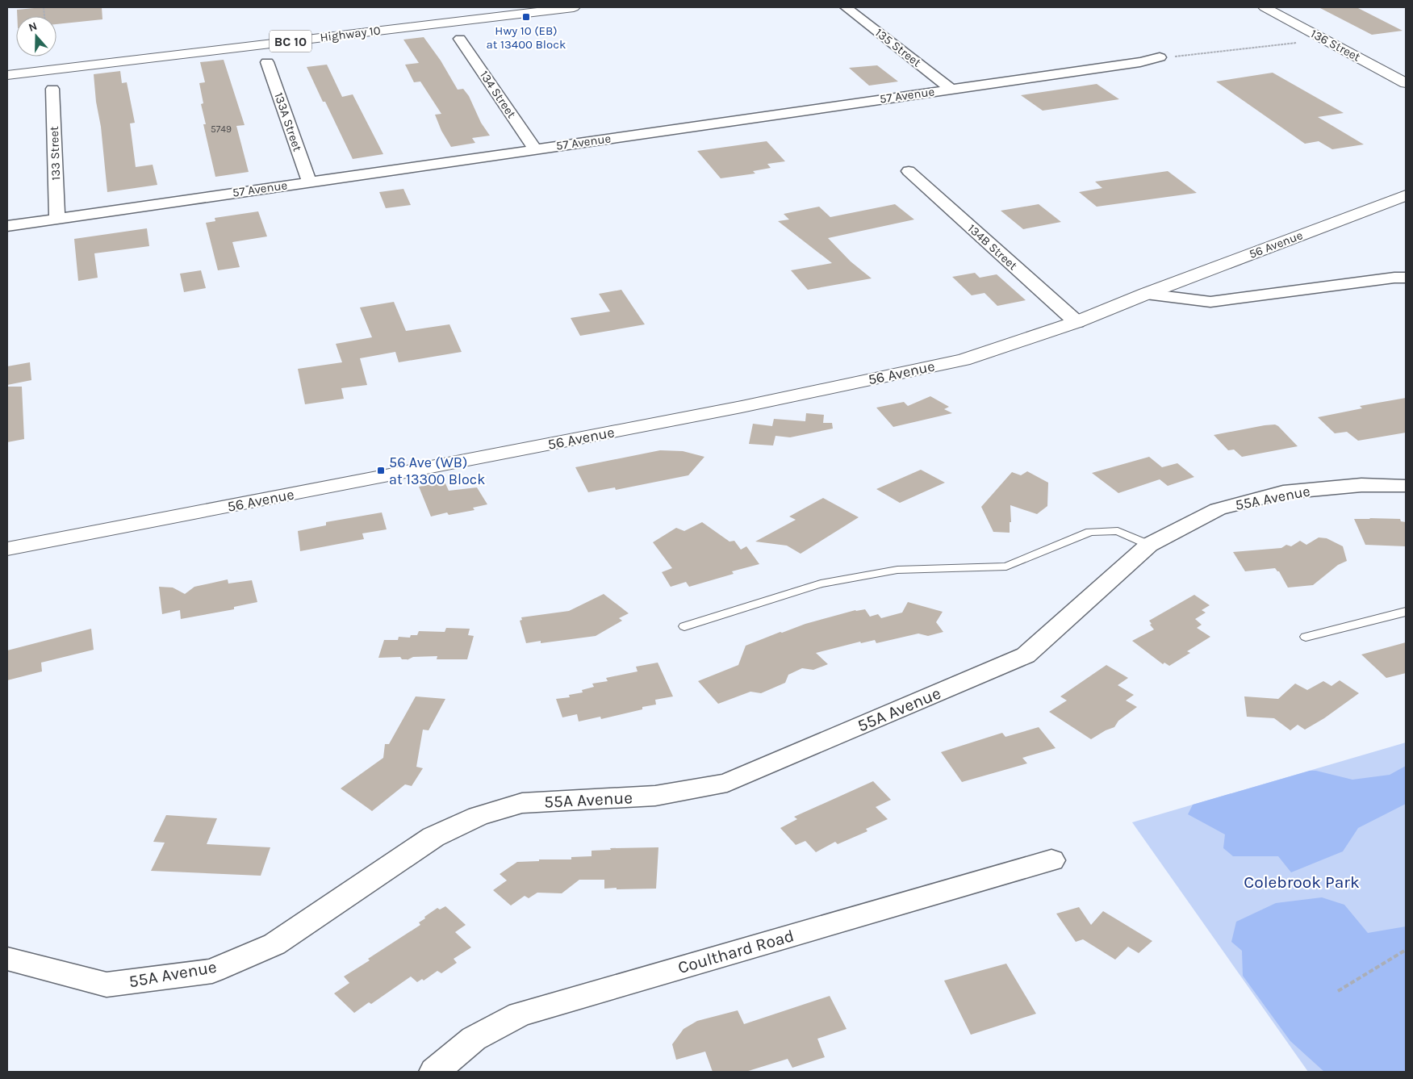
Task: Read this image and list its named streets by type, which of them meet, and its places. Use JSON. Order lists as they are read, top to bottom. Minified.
{"streets":{"main road":["Highway 10","BC 10","136 Street","56 Avenue"],"street":["135 Street","134 Street","57 Avenue","133A Street","133 Street","134B Street","55A Avenue","Coulthard Road"]},"crossings":[["135 Street","57 Avenue"],["134 Street","57 Avenue"],["57 Avenue","133A Street"],["57 Avenue","133 Street"],["56 Avenue","134B Street"]],"parks":["Colebrook Park"],"places":{"transit":["Hwy 10 (EB) at 13400 Block","56 Ave (WB) at 13300 Block"]},"house_numbers":["5749"],"north":"top"}
